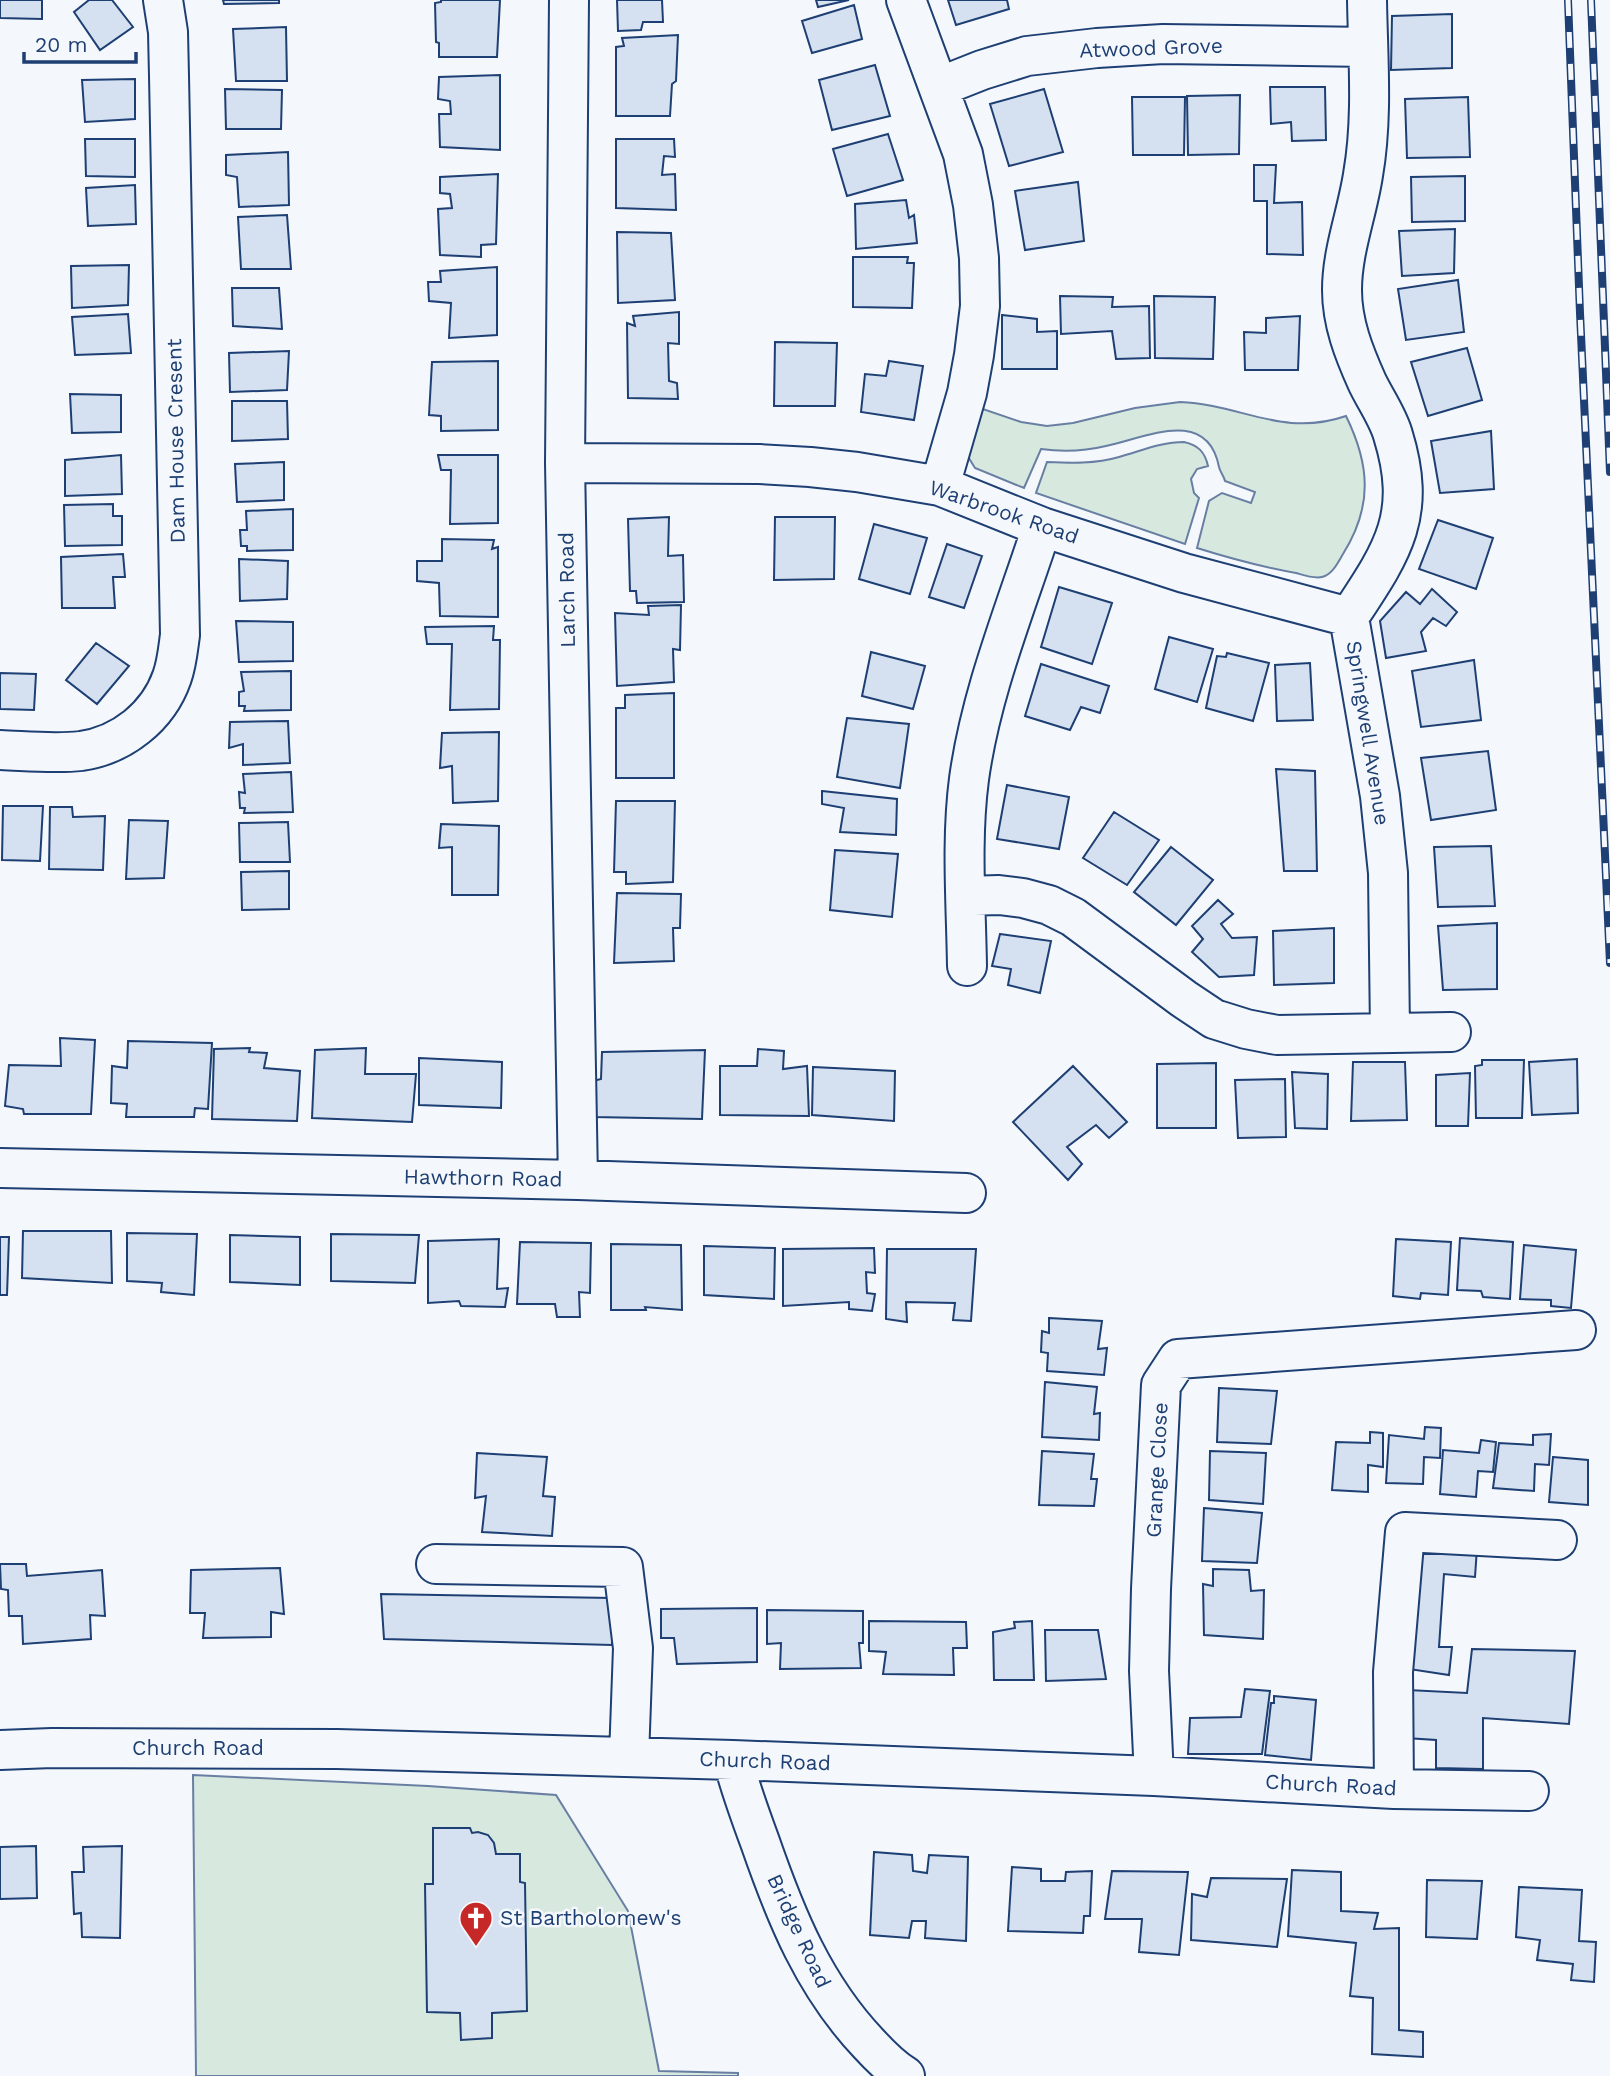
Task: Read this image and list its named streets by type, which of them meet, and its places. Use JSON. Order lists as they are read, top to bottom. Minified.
{"streets":{"street":["Atwood Grove","Dam House Cresent","Warbrook Road","Larch Road","Springwell Avenue","Hawthorn Road","Grange Close","Church Road","Bridge Road"]},"crossings":[["Atwood Grove","Springwell Avenue"],["Warbrook Road","Larch Road"],["Warbrook Road","Springwell Avenue"],["Larch Road","Hawthorn Road"],["Grange Close","Church Road"],["Church Road","Bridge Road"]],"places":{"church":["St Bartholomew's"]},"scale_bar":"20 m"}
